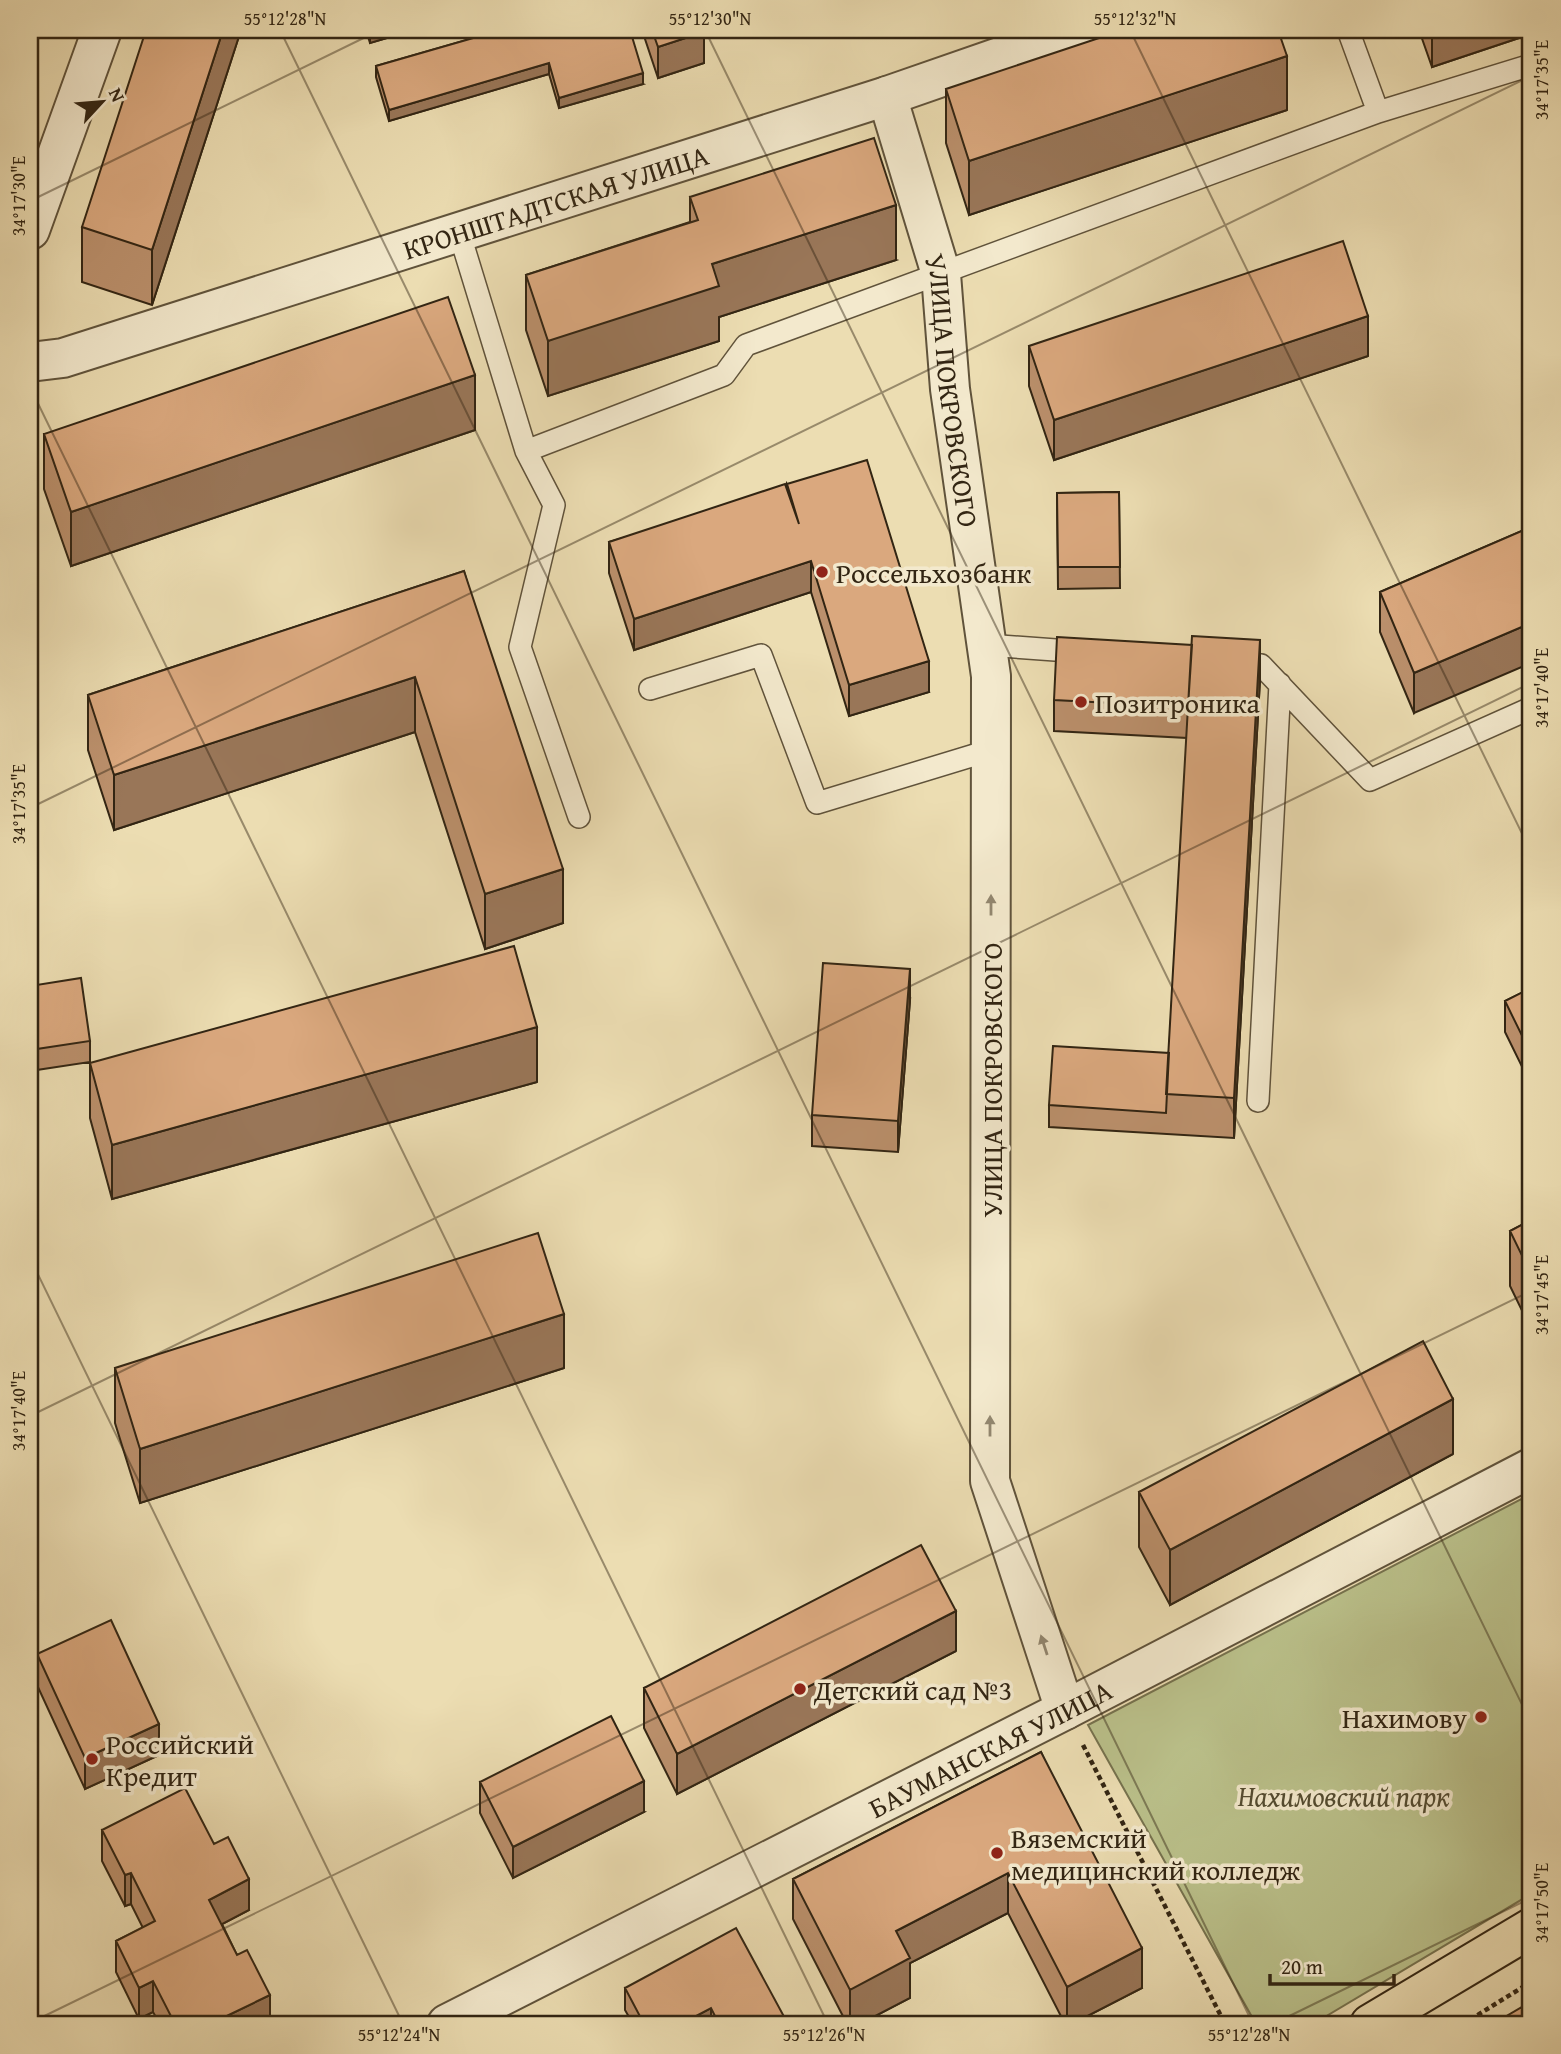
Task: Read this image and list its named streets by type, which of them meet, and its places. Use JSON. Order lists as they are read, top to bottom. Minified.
{"streets":{"street":["КРОНШТАДТСКАЯ УЛИЦА","УЛИЦА ПОКРОВСКОГО","БАУМАНСКАЯ УЛИЦА"]},"crossings":[["КРОНШТАДТСКАЯ УЛИЦА","УЛИЦА ПОКРОВСКОГО"],["УЛИЦА ПОКРОВСКОГО","БАУМАНСКАЯ УЛИЦА"]],"one_way":["УЛИЦА ПОКРОВСКОГО"],"parks":["Нахимовский парк"],"places":["Россельхозбанк","Позитроника","Детский сад №3","Нахимову","Российский Кредит","Вяземский медицинский колледж"],"scale_bar":"20 m","north":"top right","coordinates":["55°12'28\"N","55°12'30\"N","55°12'32\"N","34°17'35\"E","34°17'30\"E","34°17'40\"E","34°17'45\"E","34°17'50\"E","55°12'24\"N","55°12'26\"N"]}
